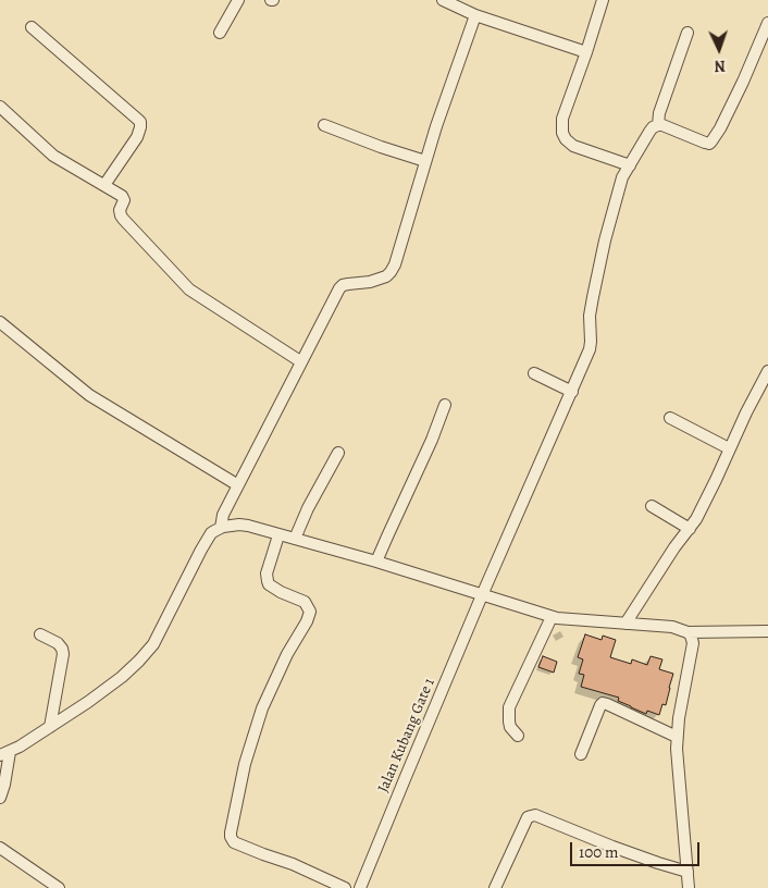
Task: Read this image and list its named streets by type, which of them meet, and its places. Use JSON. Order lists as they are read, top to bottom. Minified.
{"streets":{"street":["Jalan Kubang Gate 1"]},"scale_bar":"100 m","north":"bottom"}
